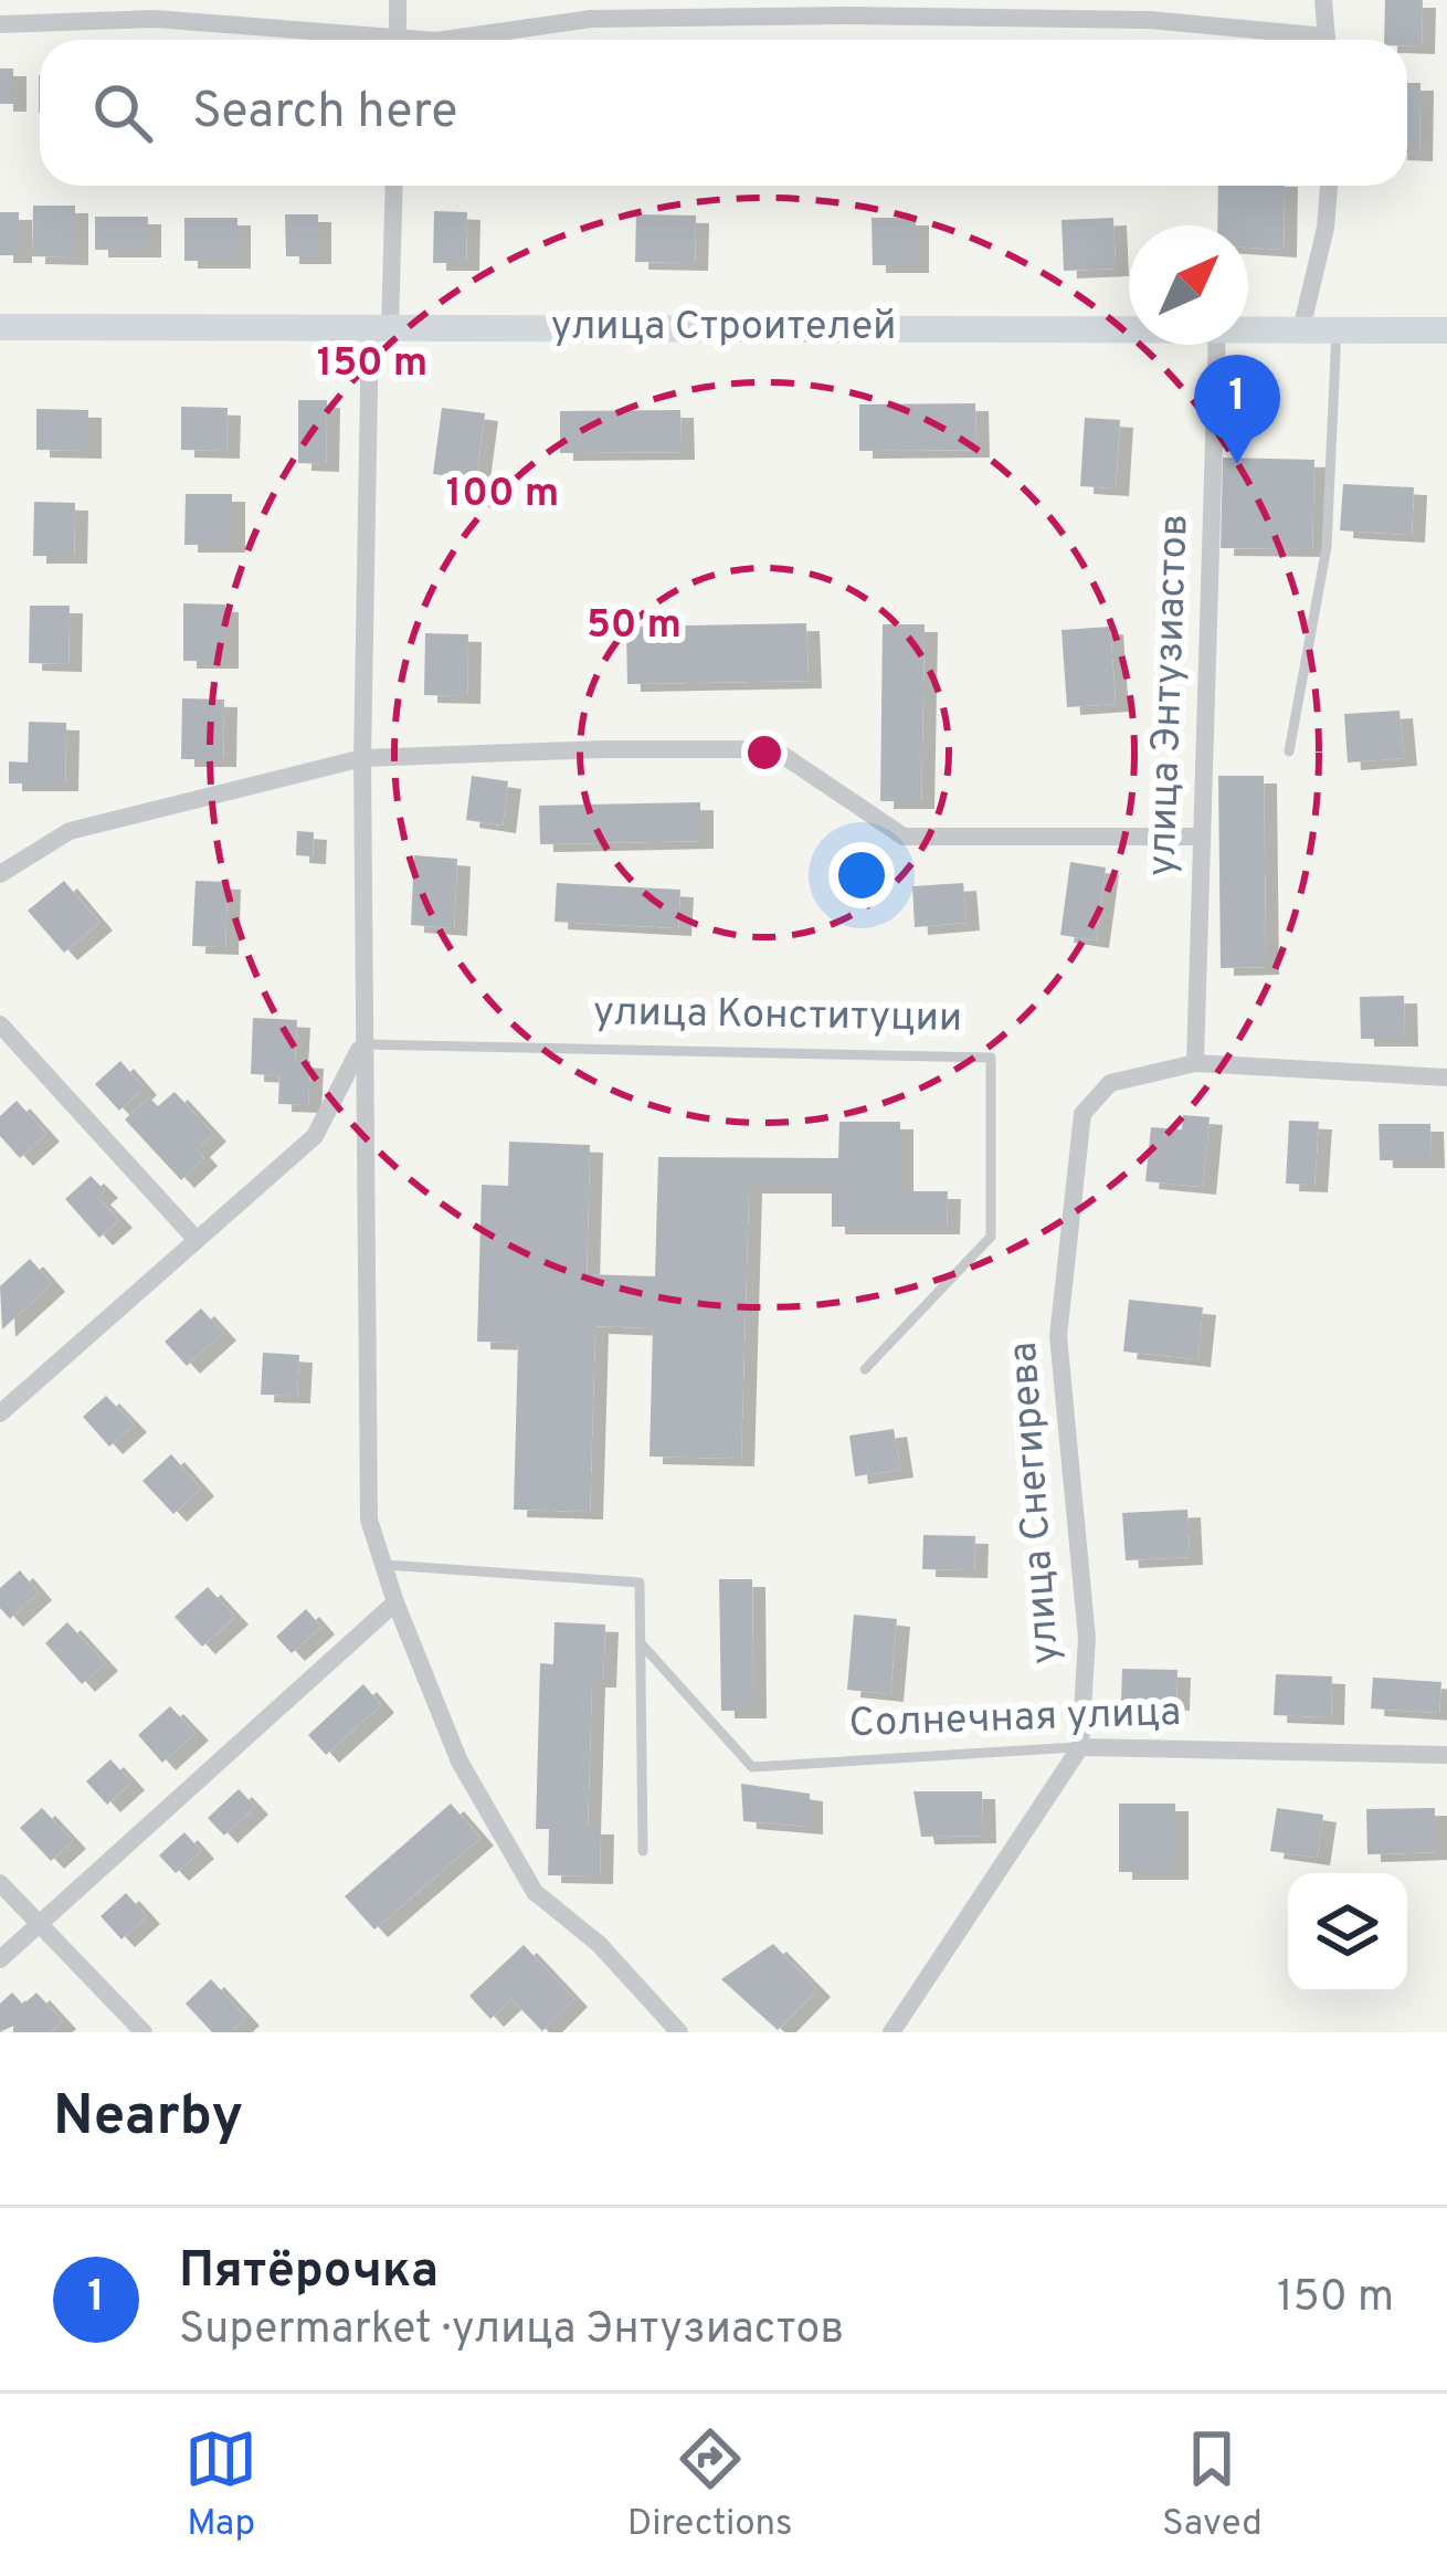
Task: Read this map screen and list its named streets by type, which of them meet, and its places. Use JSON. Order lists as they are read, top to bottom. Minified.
{"streets":{"main road":["улица Строителей"],"street":["улица Энтузиастов","улица Снегирева","Солнечная улица"],"lane":["улица Конституции"]},"crossings":[["улица Энтузиастов","улица Снегирева"],["улица Снегирева","Солнечная улица"]],"north":"top right","page":{"search":"Search here","pins":"1","heading":"Nearby","list":[{"mark":"1","name":"Пятёрочка","note":"Supermarket · улица Энтузиастов","value":"150 m"}],"nav":["Map","Directions","Saved"]},"rings":["150 m","100 m","50 m"]}
